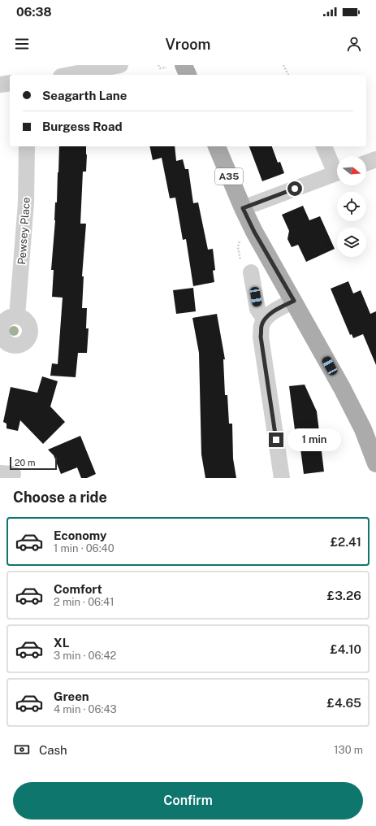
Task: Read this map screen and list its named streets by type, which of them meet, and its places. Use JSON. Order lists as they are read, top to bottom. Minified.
{"streets":{"main road":["A35"],"street":["Pewsey Place"]},"scale_bar":"20 m","north":"right","page":{"status":"06:38","header":"Vroom","banner":["Seagarth Lane","Burgess Road"],"bubble":"1 min","scale":"20 m","heading":"Choose a ride","list":[{"name":"Economy","note":"1 min · 06:40","value":"£2.41"},{"name":"Comfort","note":"2 min · 06:41","value":"£3.26"},{"name":"XL","note":"3 min · 06:42","value":"£4.10"},{"name":"Green","note":"4 min · 06:43","value":"£4.65"}],"pay":["Cash","130 m"],"buttons":"Confirm"}}
